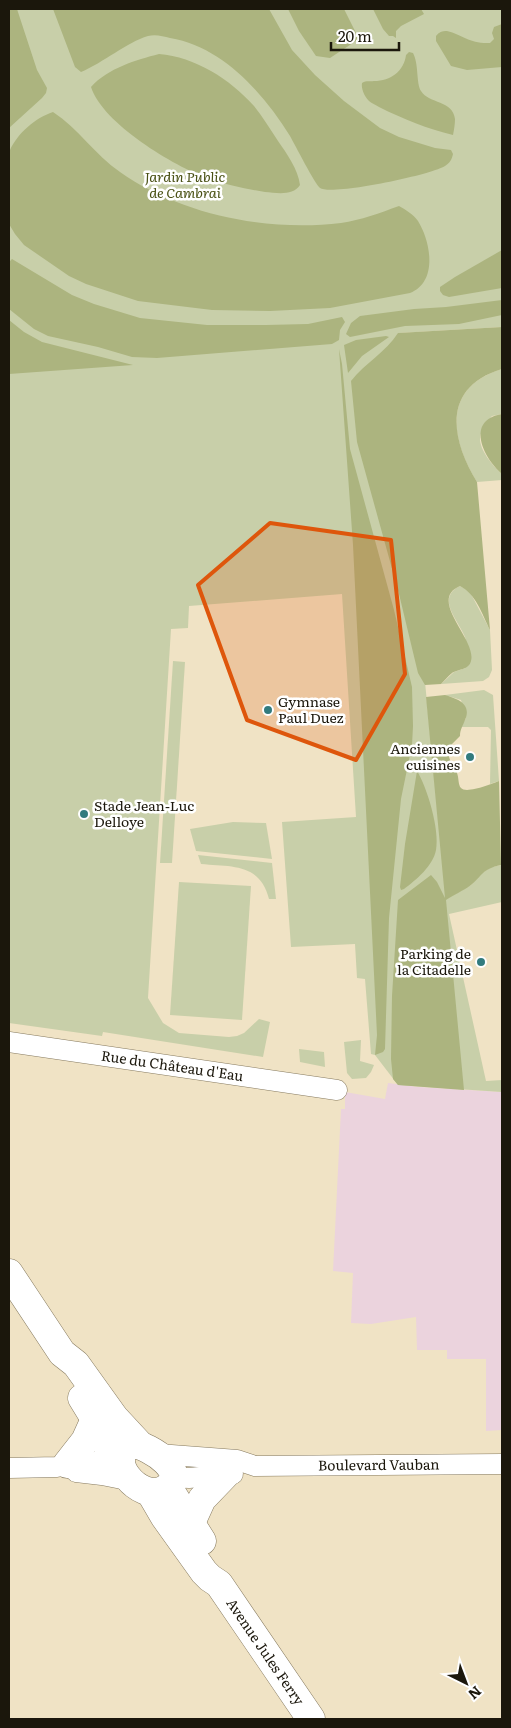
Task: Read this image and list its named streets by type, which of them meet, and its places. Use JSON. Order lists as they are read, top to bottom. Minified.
{"streets":{"main road":["Avenue Jules Ferry"],"street":["Rue du Château d'Eau","Boulevard Vauban"]},"crossings":[["Boulevard Vauban","Avenue Jules Ferry"]],"parks":["Jardin Public de Cambrai"],"places":["Gymnase Paul Duez","Anciennes cuisines","Stade Jean-Luc Delloye","Parking de la Citadelle"],"scale_bar":"20 m","north":"bottom right"}
